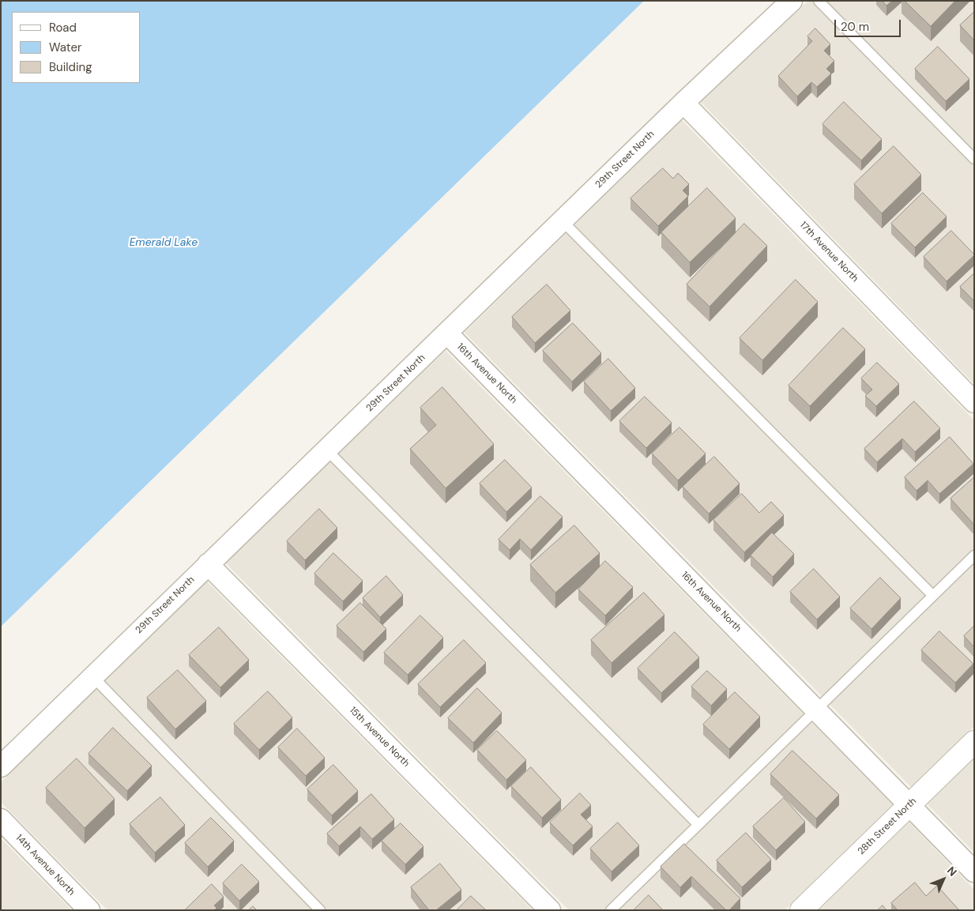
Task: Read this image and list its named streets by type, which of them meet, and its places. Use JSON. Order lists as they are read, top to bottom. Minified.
{"streets":{"street":["29th Street North","17th Avenue North","16th Avenue North","15th Avenue North","28th Street North","14th Avenue North"]},"crossings":[["29th Street North","17th Avenue North"],["29th Street North","16th Avenue North"],["29th Street North","15th Avenue North"],["16th Avenue North","28th Street North"]],"water":["Emerald Lake"],"legend":["Road","Water","Building"],"scale_bar":"20 m","north":"top right"}
